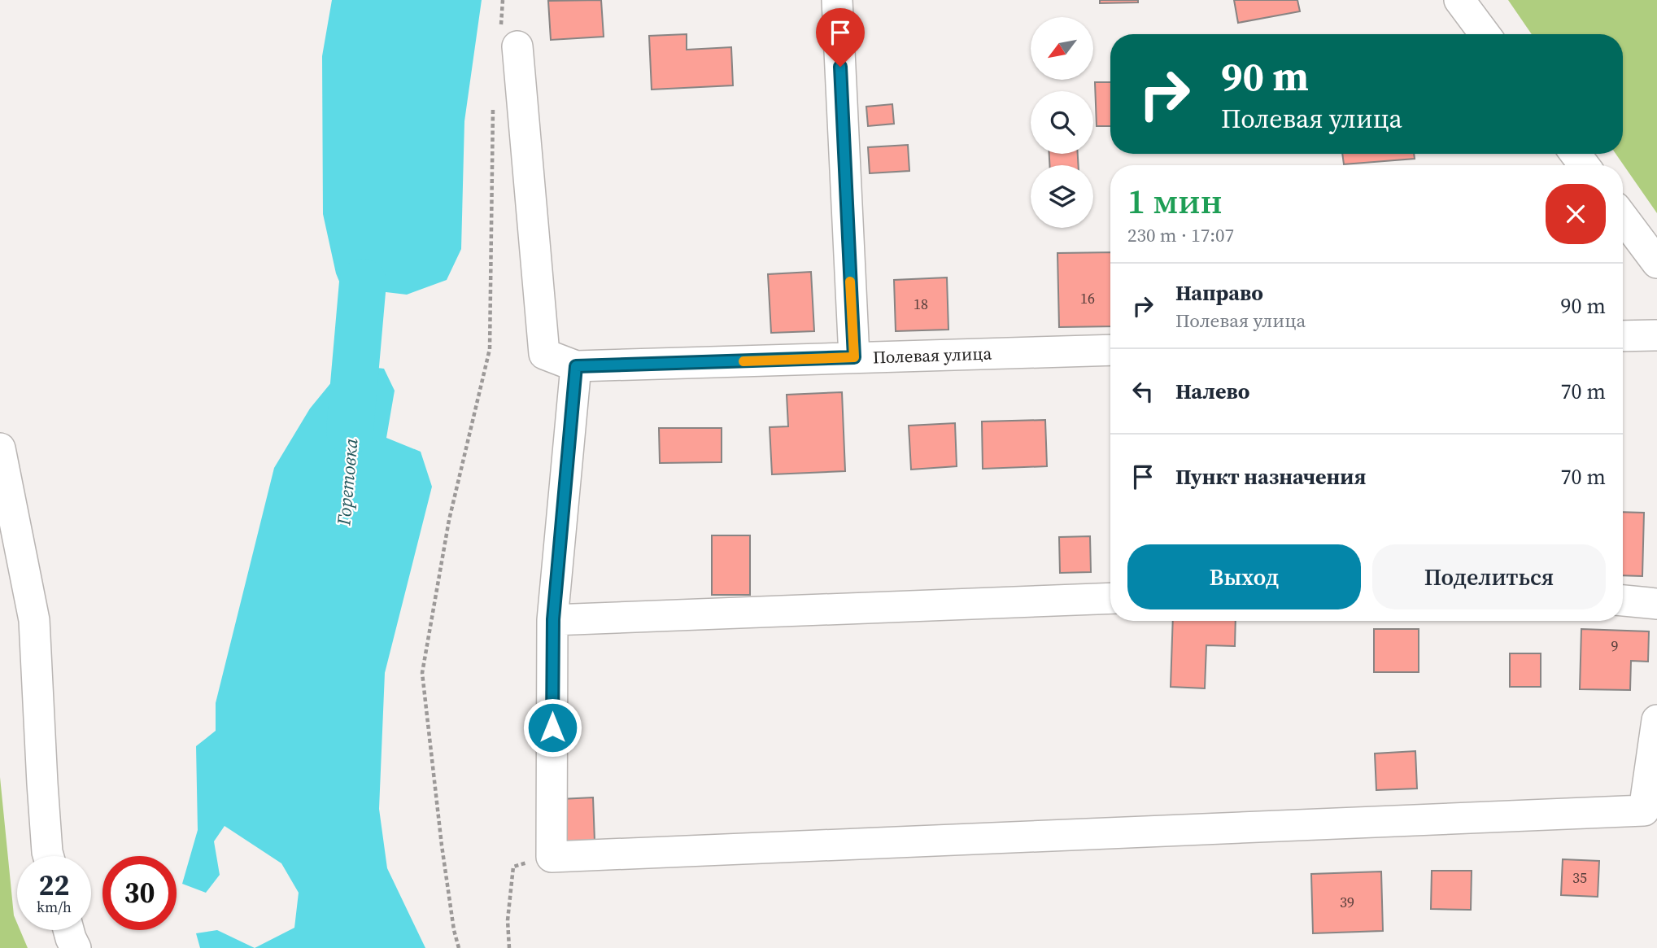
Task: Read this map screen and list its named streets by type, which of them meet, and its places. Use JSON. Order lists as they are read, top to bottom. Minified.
{"streets":{"street":["Полевая улица"]},"water":["Горетовка"],"house_numbers":["16","18","9","35","39"],"north":"bottom left","page":{"turn":["90 m","Полевая улица"],"heading":["1 мин","230 m · 17:07"],"list":[{"name":"Направо","note":"Полевая улица","value":"90 m"},{"name":"Налево","value":"70 m"},{"name":"Пункт назначения","value":"70 m"}],"buttons":["Выход","Поделиться"],"speed":"22 km/h","limit":"30"}}
